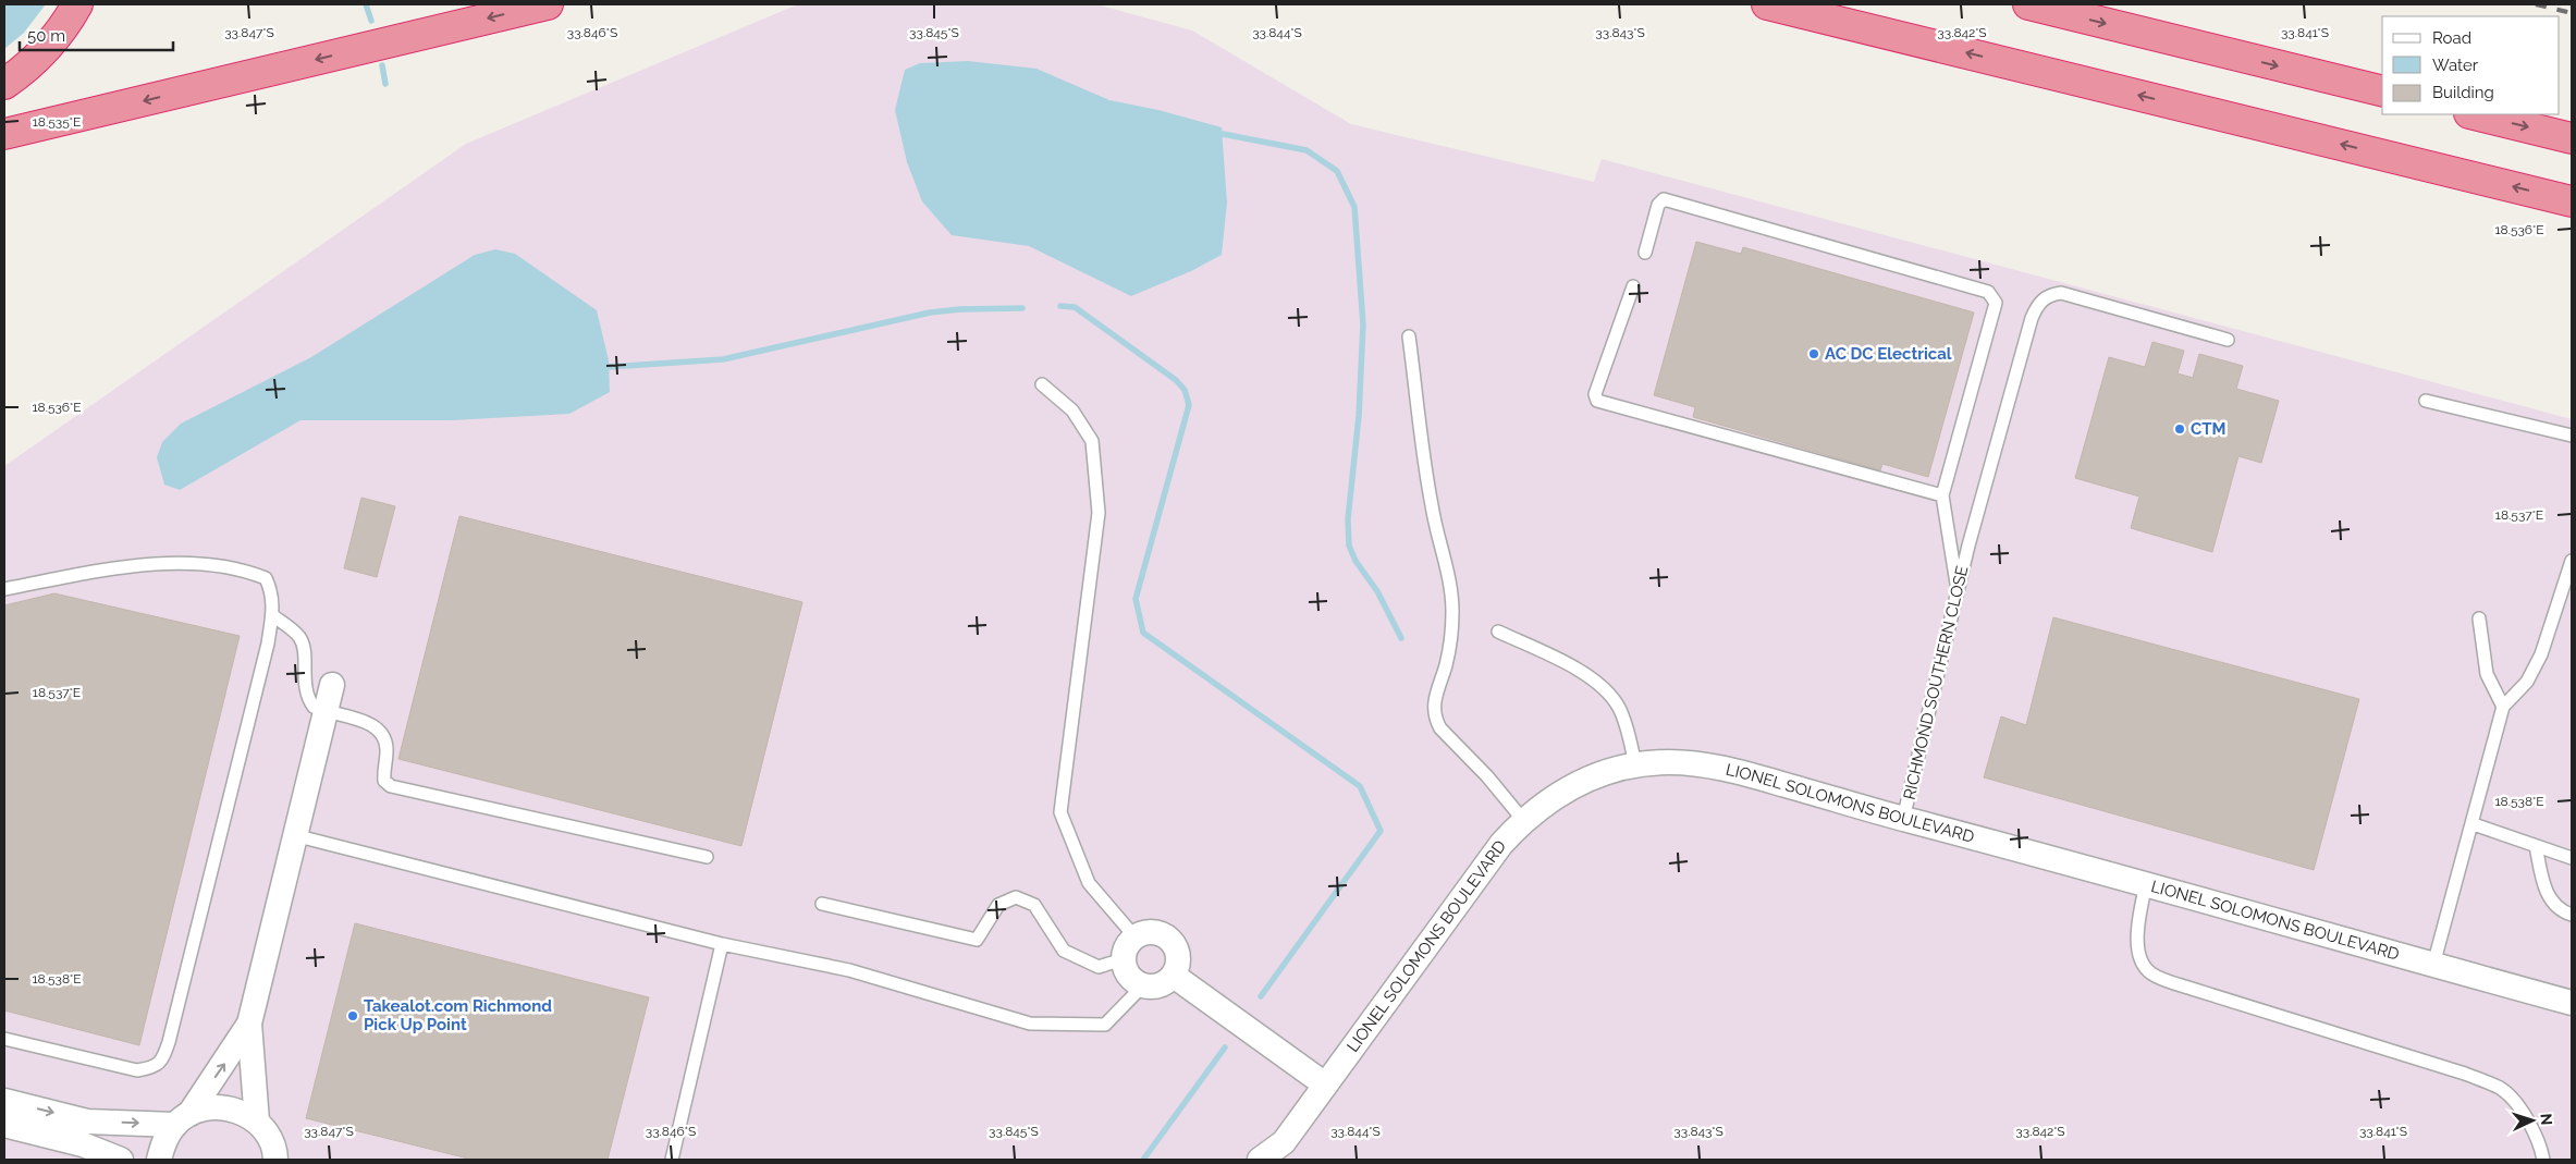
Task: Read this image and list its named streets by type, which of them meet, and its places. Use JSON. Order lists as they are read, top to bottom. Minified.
{"streets":{"street":["LIONEL SOLOMONS BOULEVARD"],"lane":["RICHMOND SOUTHERN CLOSE"]},"crossings":[["RICHMOND SOUTHERN CLOSE","LIONEL SOLOMONS BOULEVARD"]],"places":["AC DC Electrical","CTM","Takealot.com Richmond Pick Up Point"],"legend":["Road","Water","Building"],"scale_bar":"50 m","north":"right","coordinates":["33.847°S","33.846°S","33.845°S","33.844°S","33.843°S","33.842°S","33.841°S","18.535°E","18.536°E","18.537°E","18.538°E"]}
